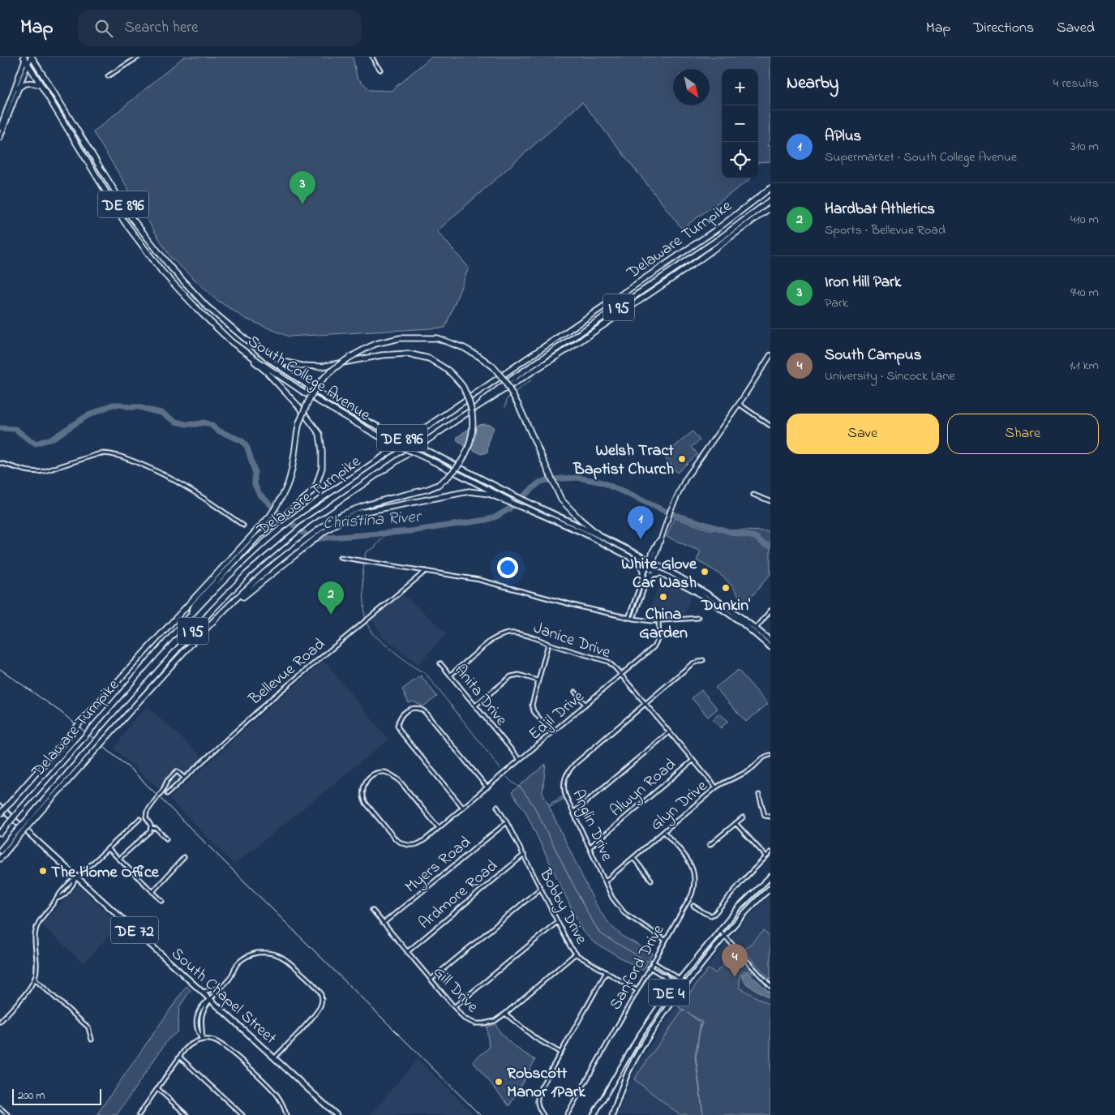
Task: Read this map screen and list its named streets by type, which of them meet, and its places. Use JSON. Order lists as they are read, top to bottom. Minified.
{"streets":{"highway":["DE 896","Delaware Turnpike","I 95","South College Avenue"],"main road":["DE 72","DE 4","South Chapel Street"],"street":["Janice Drive","Bellevue Road","Anita Drive","Edjil Drive","Alwyn Road","Glyn Drive","Anglin Drive","Myers Road","Ardmore Road","Bobby Drive","Sanford Drive","Gill Drive"]},"crossings":[["Janice Drive","Anita Drive"],["Janice Drive","Edjil Drive"],["Janice Drive","Alwyn Road"],["Janice Drive","Glyn Drive"],["Janice Drive","Anglin Drive"],["Anita Drive","Edjil Drive"],["Alwyn Road","Anglin Drive"],["Glyn Drive","Anglin Drive"],["Glyn Drive","Sanford Drive"],["Anglin Drive","Sanford Drive"],["Myers Road","Bobby Drive"],["Myers Road","Gill Drive"],["Ardmore Road","Bobby Drive"],["Ardmore Road","Gill Drive"],["Bobby Drive","Sanford Drive"],["Bobby Drive","Gill Drive"],["DE 72","South Chapel Street"]],"water":["Christina River"],"places":["Welsh Tract Baptist Church","White Glove Car Wash","Dunkin'","China Garden","The Home Office","Robscott Manor 1Park"],"scale_bar":"200 m","north":"bottom right","page":{"header":"Map","search":"Search here","nav":["Map","Directions","Saved"],"heading":["Nearby","4 results"],"map_buttons":["+","−"],"list":[{"mark":"1","name":"APlus","note":"Supermarket · South College Avenue","value":"310 m"},{"mark":"2","name":"Hardbat Athletics","note":"Sports · Bellevue Road","value":"410 m"},{"mark":"3","name":"Iron Hill Park","note":"Park","value":"940 m"},{"mark":"4","name":"South Campus","note":"University · Sincock Lane","value":"1.1 km"}],"pins":["3","1","2","4"],"buttons":["Save","Share"],"scale":"200 m"}}
